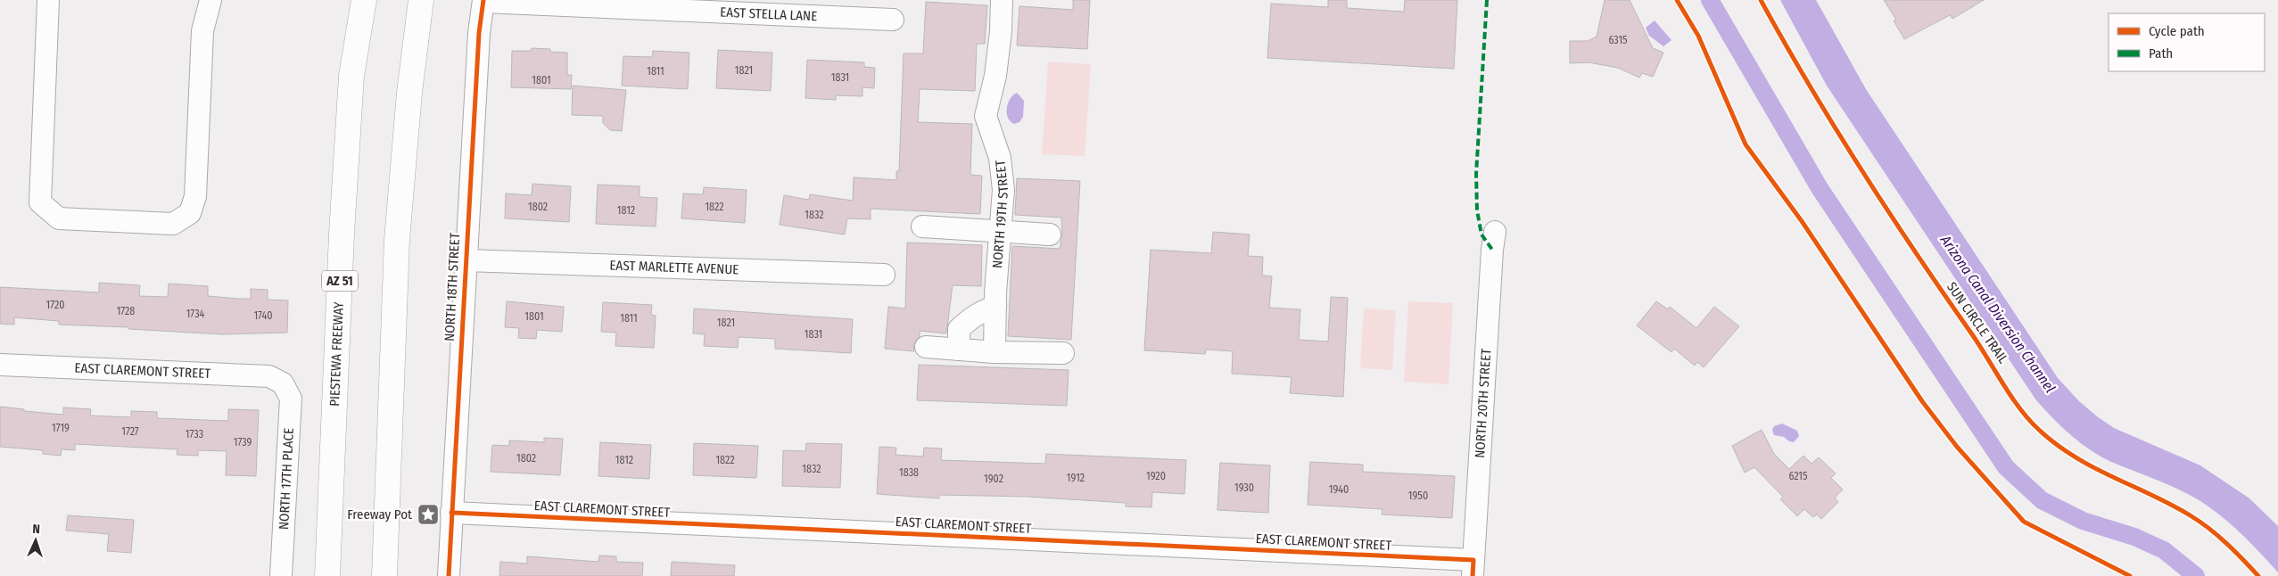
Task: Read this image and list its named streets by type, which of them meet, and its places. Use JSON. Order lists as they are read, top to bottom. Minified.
{"streets":{"highway":["AZ 51","PIESTEWA FREEWAY"],"street":["EAST STELLA LANE","NORTH 19TH STREET","EAST MARLETTE AVENUE","NORTH 18TH STREET","EAST CLAREMONT STREET","NORTH 20TH STREET","NORTH 17TH PLACE"],"cycle path":["SUN CIRCLE TRAIL"]},"crossings":[["EAST STELLA LANE","NORTH 18TH STREET"],["EAST MARLETTE AVENUE","NORTH 18TH STREET"],["NORTH 18TH STREET","EAST CLAREMONT STREET"],["EAST CLAREMONT STREET","NORTH 20TH STREET"],["EAST CLAREMONT STREET","NORTH 17TH PLACE"]],"water":["Arizona Canal Diversion Channel"],"places":{"place":["Freeway Pot"]},"house_numbers":["6315","1821","1811","1831","1801","1802","1822","1812","1832","1720","1728","1734","1740","1801","1811","1821","1831","1719","1727","1733","1739","1802","1812","1822","1832","1838","1920","6215","1912","1902","1930","1940","1950"],"legend":["Cycle path","Path"],"north":"top"}
